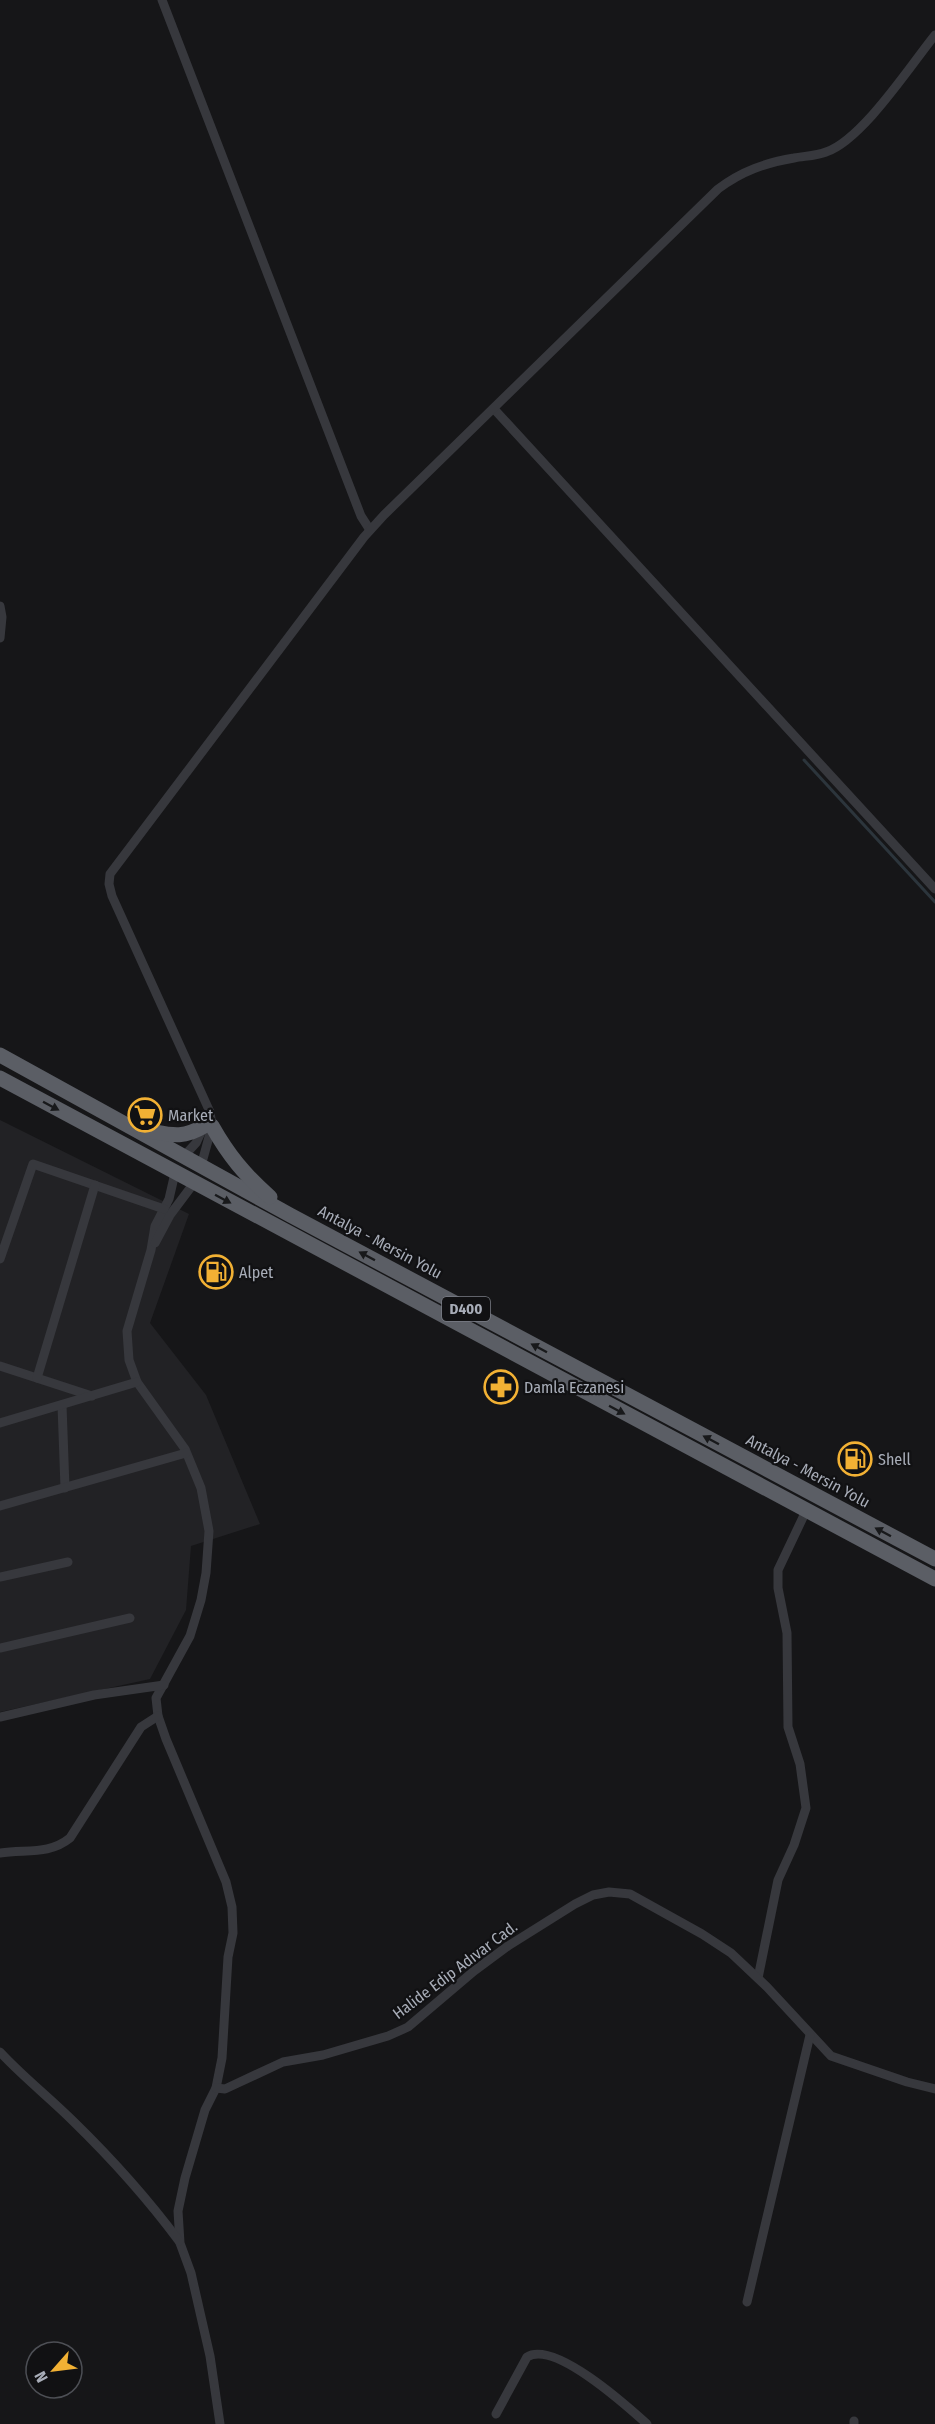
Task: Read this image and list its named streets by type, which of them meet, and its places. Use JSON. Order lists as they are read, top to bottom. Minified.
{"streets":{"highway":["Antalya - Mersin Yolu","D400"],"street":["Halide Edip Adıvar Cad."]},"places":{"supermarket":["Market"],"fuel station":["Alpet","Shell"],"pharmacy":["Damla Eczanesi"]},"north":"bottom left"}
